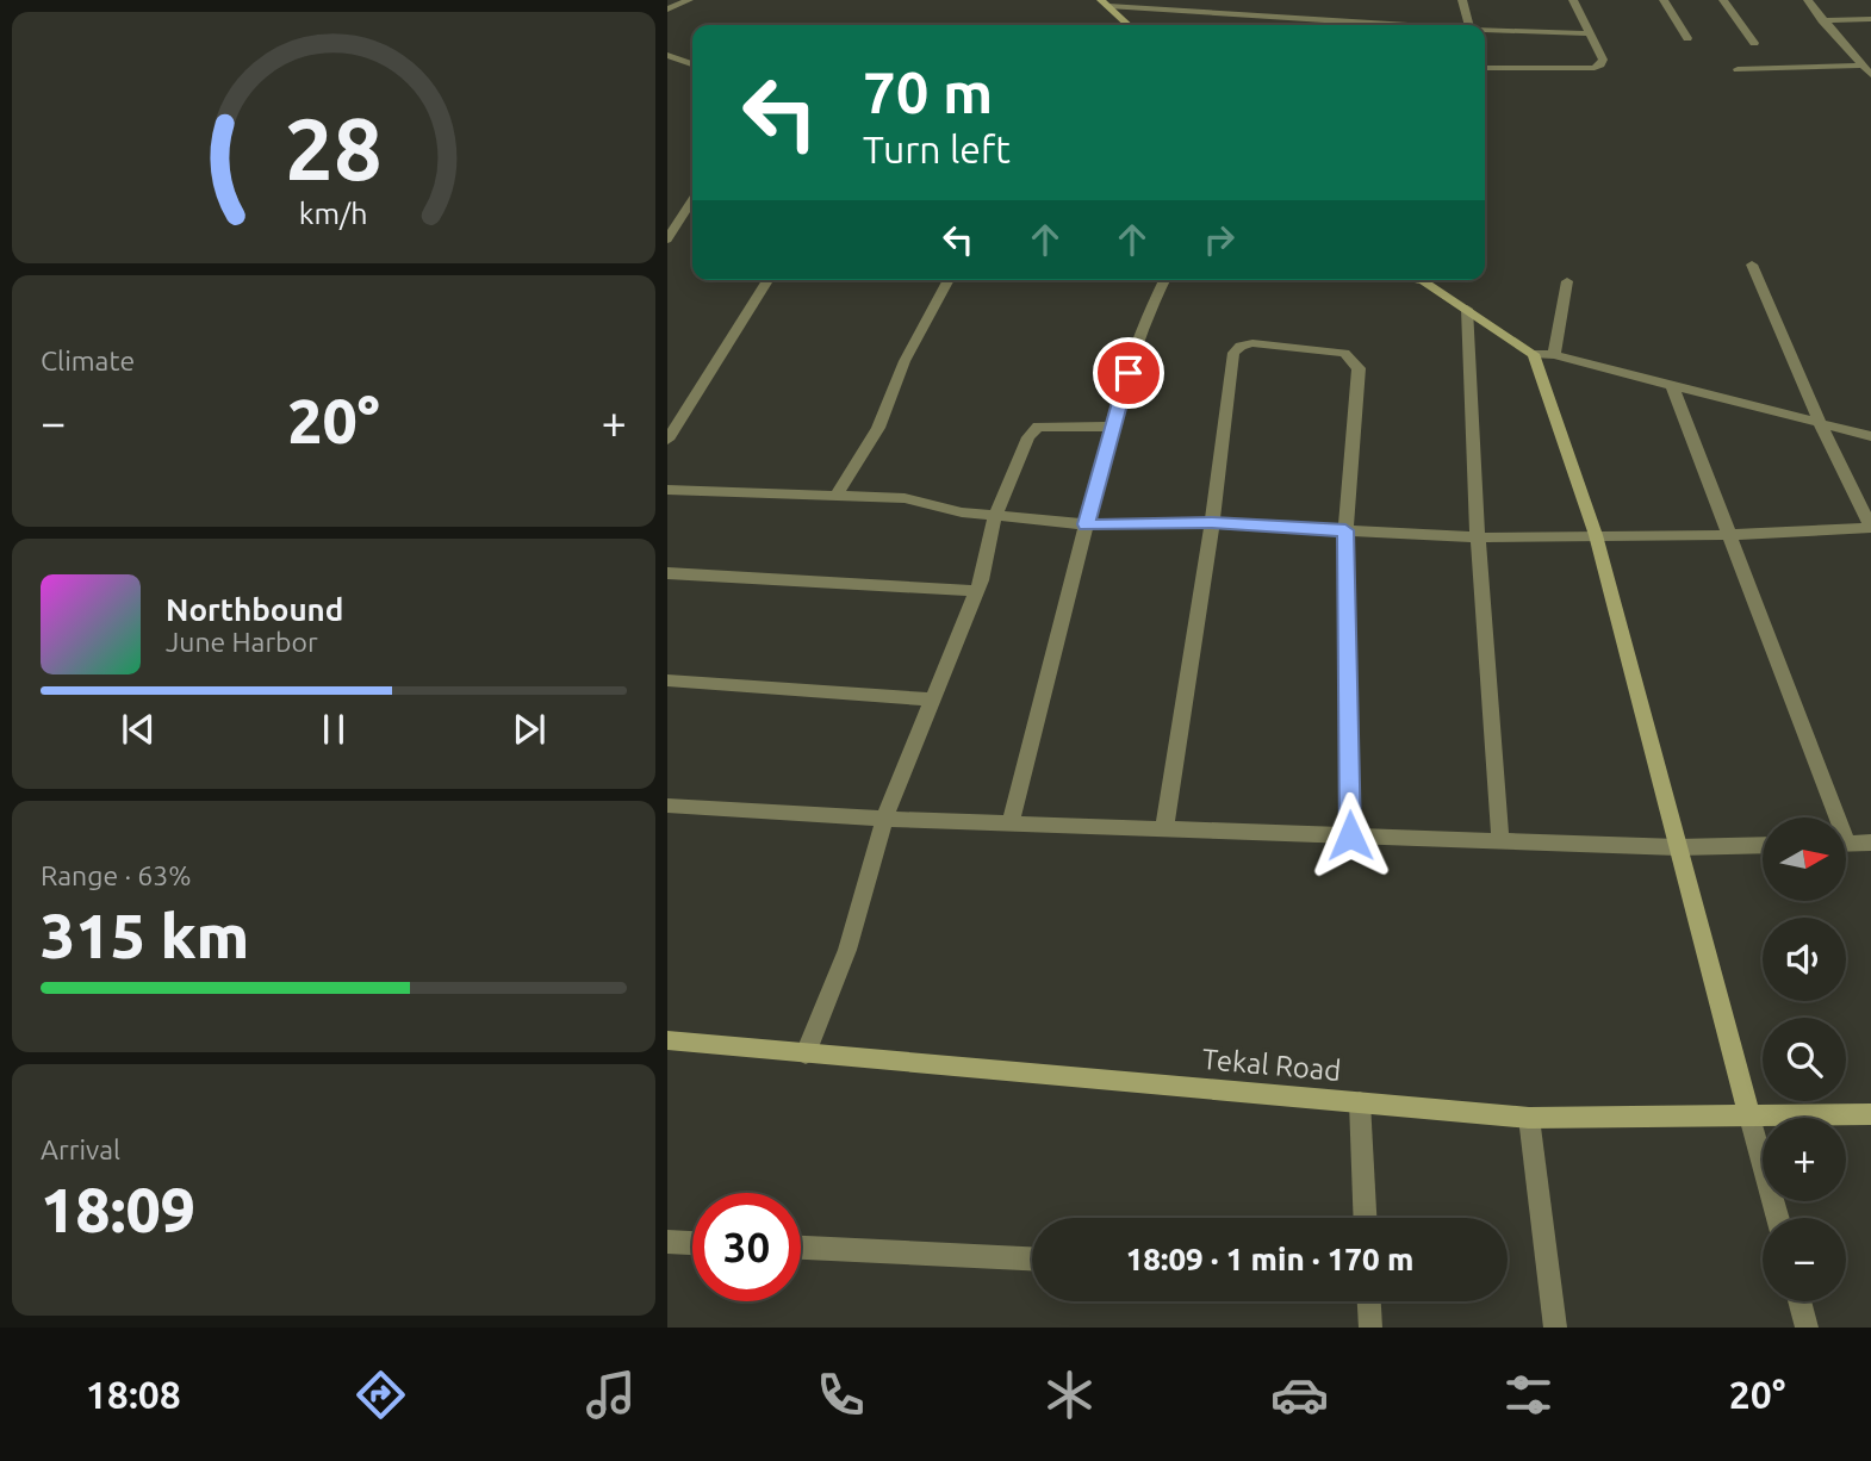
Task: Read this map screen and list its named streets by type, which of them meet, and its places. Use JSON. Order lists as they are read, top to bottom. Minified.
{"streets":{"street":["Tekal Road"]},"north":"right","page":{"turn":["70 m","Turn left"],"tile":["Climate",["Range · 63%","315 km"],["Arrival","18:09"]],"heat":["−","20°","+"],"song":["Northbound","June Harbor"],"map_buttons":["+","−"],"limit":"30","trip":"18:09 · 1 min · 170 m","tabs":["18:08","20°"],"gauge":["28","km/h"]}}
